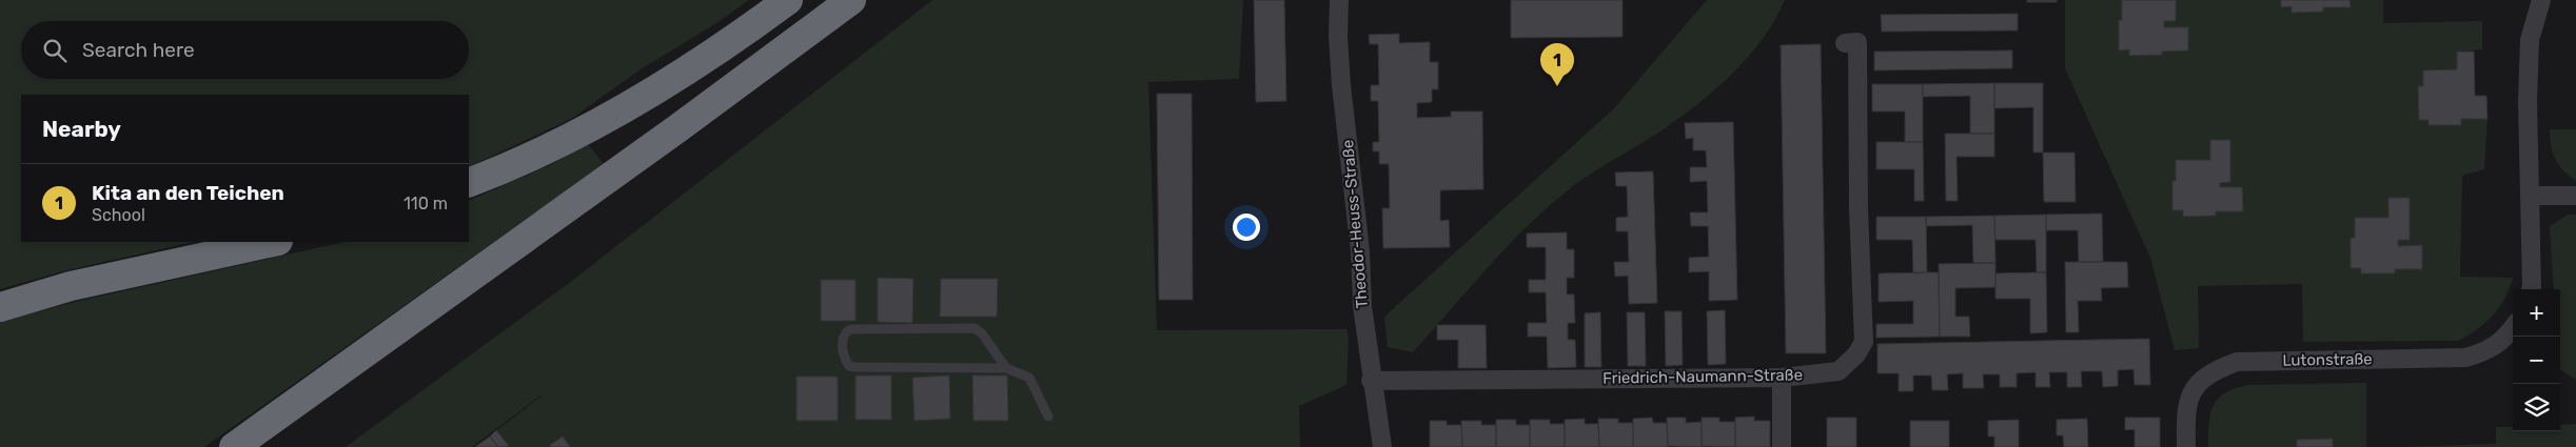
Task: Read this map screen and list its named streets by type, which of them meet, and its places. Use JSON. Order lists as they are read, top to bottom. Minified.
{"streets":{"street":["Theodor-Heuss-Straße","Lutonstraße","Friedrich-Naumann-Straße"]},"crossings":[["Theodor-Heuss-Straße","Friedrich-Naumann-Straße"]],"page":{"search":"Search here","pins":"1","heading":"Nearby","list":[{"mark":"1","name":"Kita an den Teichen","note":"School","value":"110 m"}],"map_buttons":["+","−"]}}
